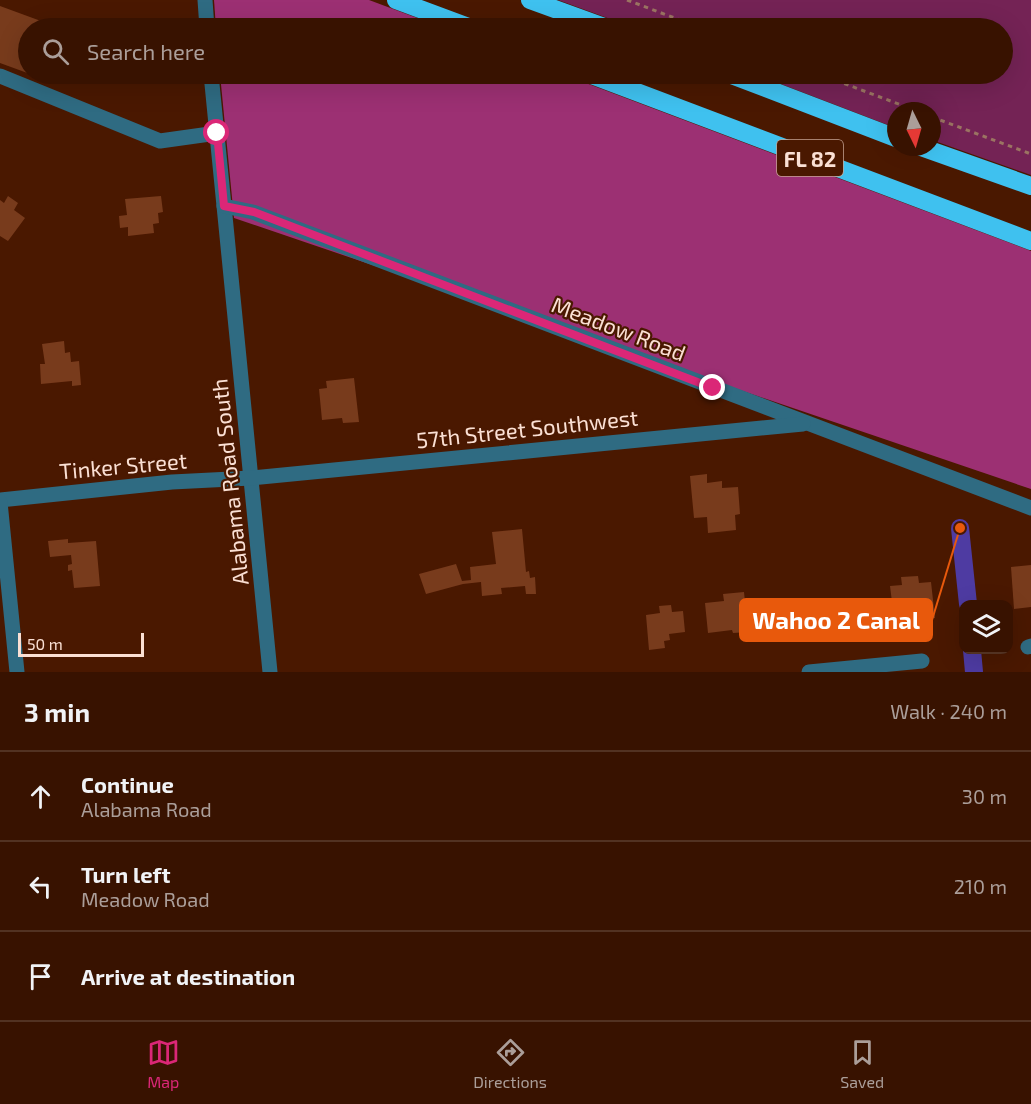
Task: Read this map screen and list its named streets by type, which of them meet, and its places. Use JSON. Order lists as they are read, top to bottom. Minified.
{"streets":{"highway":["FL 82"],"street":["Meadow Road","57th Street Southwest","Tinker Street","Alabama Road South"]},"crossings":[["Meadow Road","57th Street Southwest"],["Meadow Road","Alabama Road South"],["57th Street Southwest","Tinker Street"],["57th Street Southwest","Alabama Road South"],["Tinker Street","Alabama Road South"]],"places":["Wahoo 2 Canal"],"scale_bar":"50 m","north":"bottom","page":{"search":"Search here","scale":"50 m","heading":["3 min","Walk · 240 m"],"list":[["Continue","Alabama Road","30 m"],["Turn left","Meadow Road","210 m"],"Arrive at destination"],"nav":["Map","Directions","Saved"]}}
